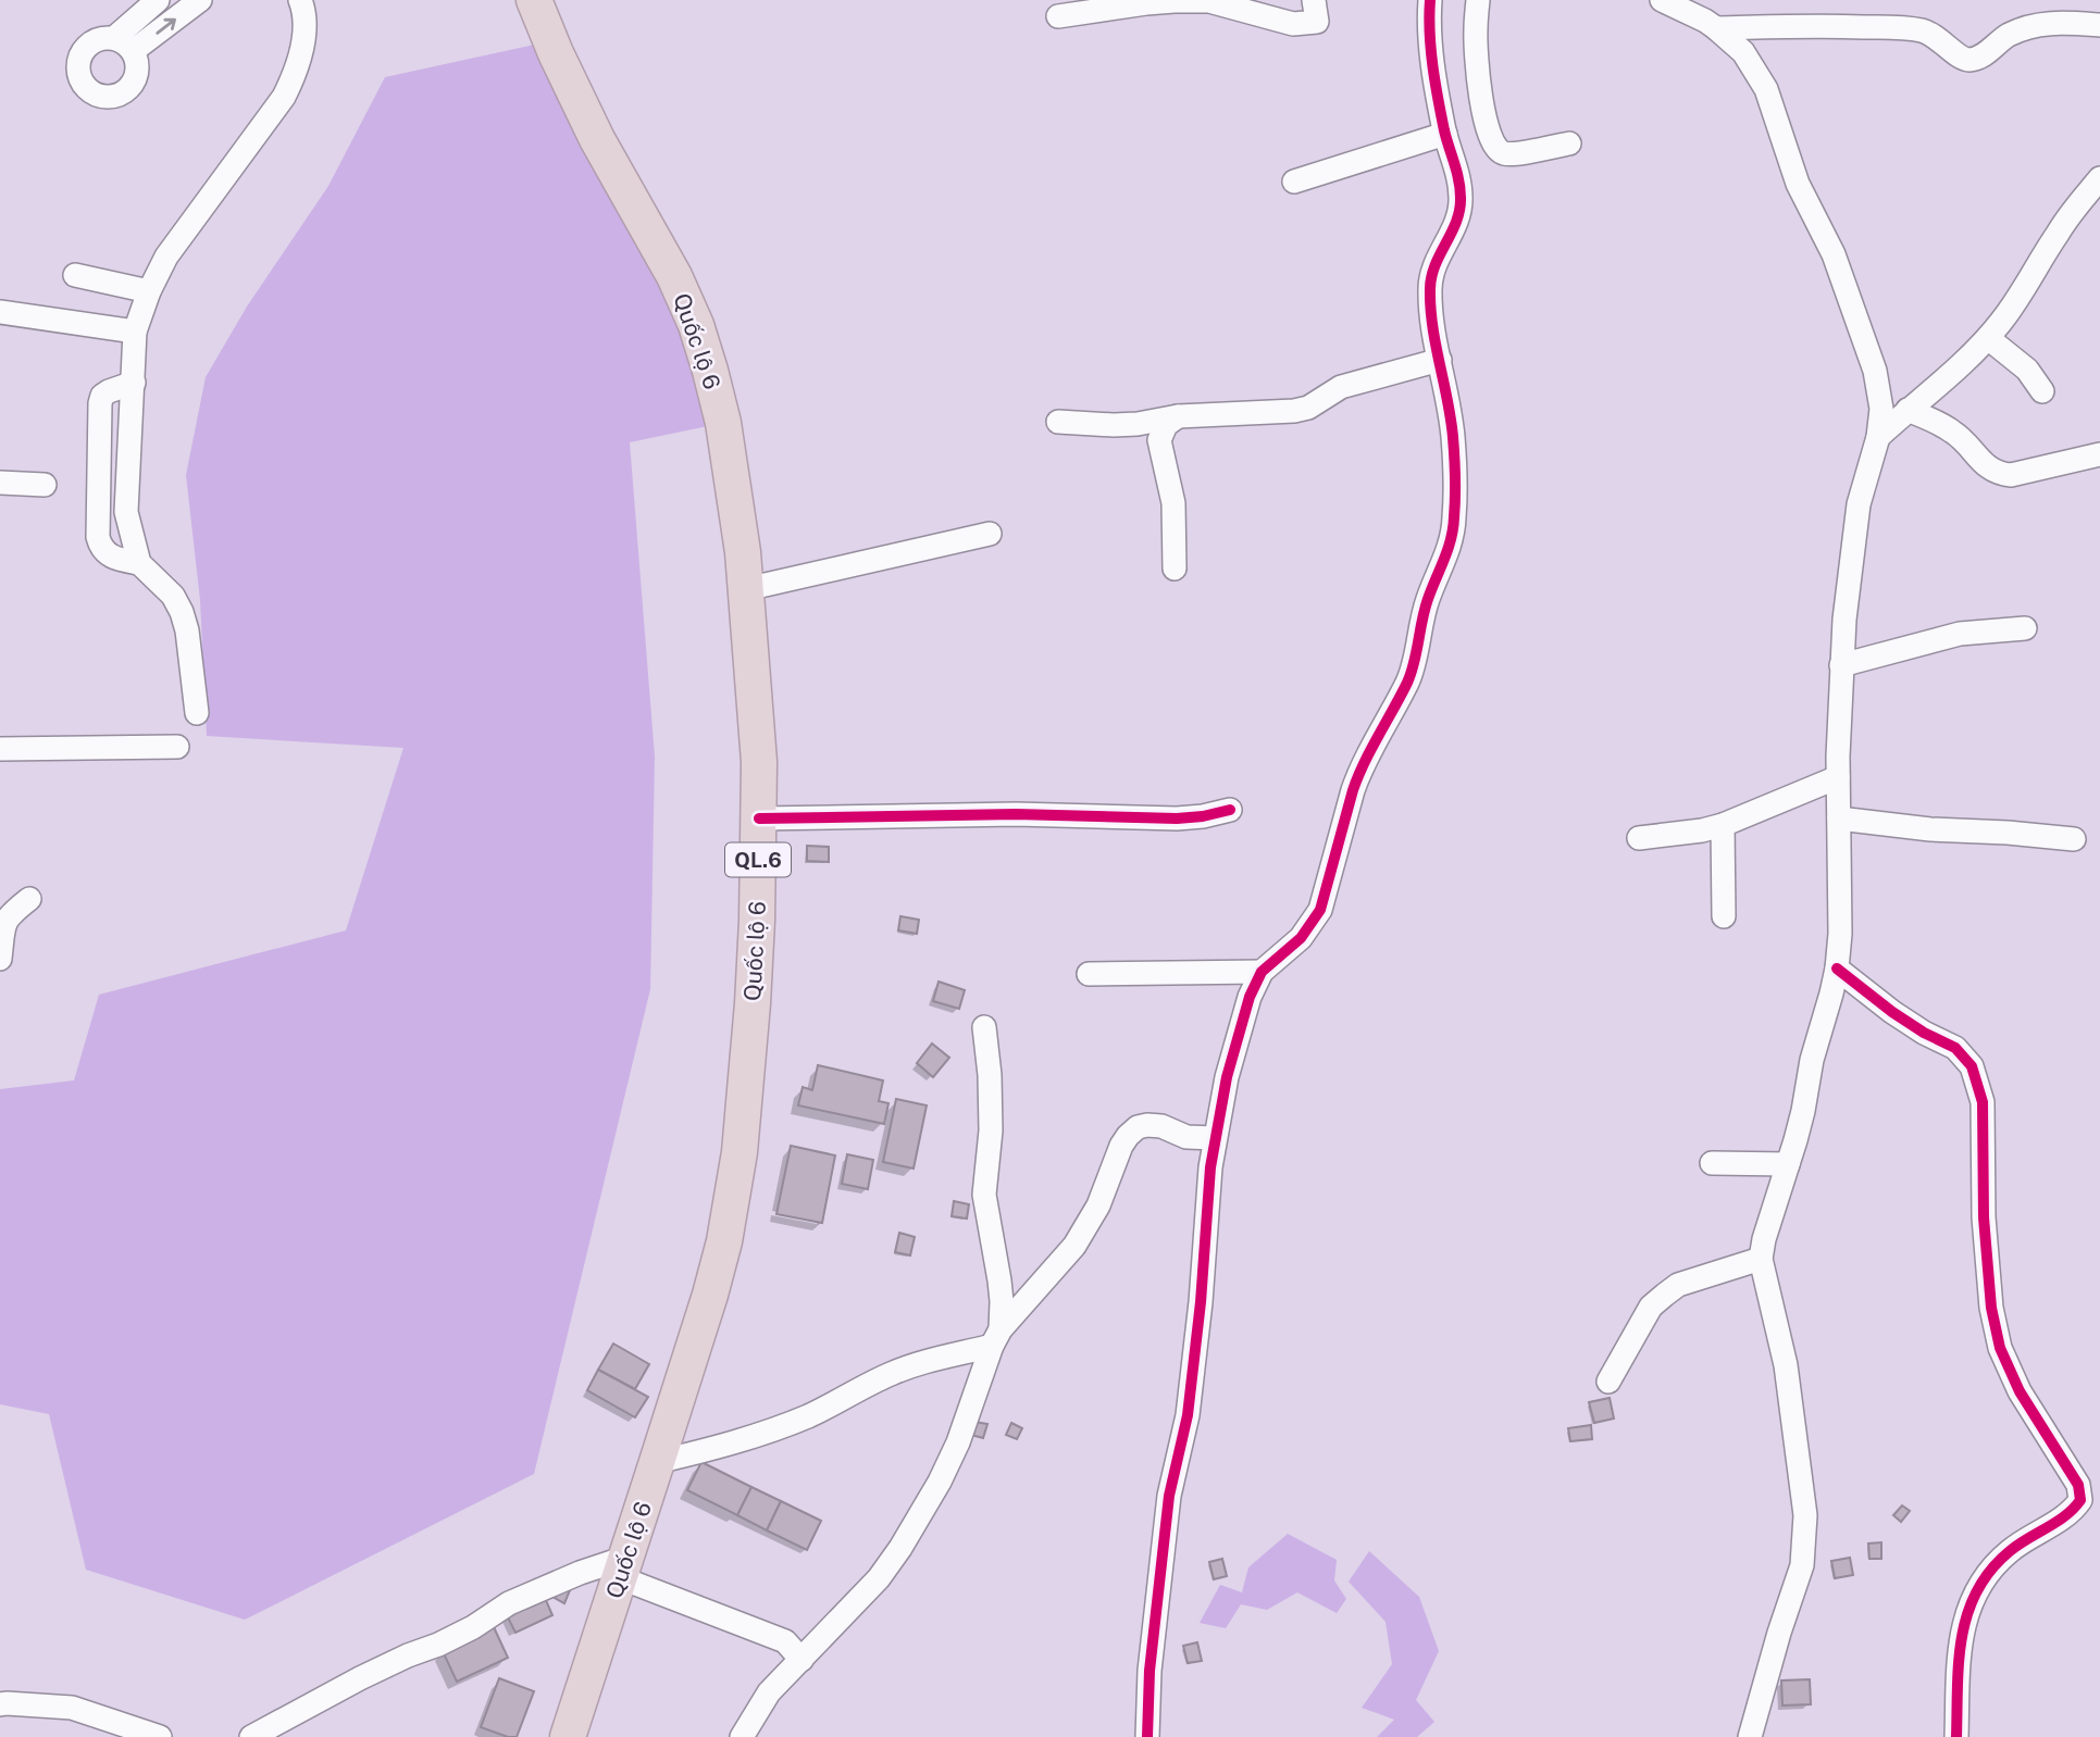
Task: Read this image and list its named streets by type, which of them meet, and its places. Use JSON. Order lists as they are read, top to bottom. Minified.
{"streets":{"highway":["Quốc lộ 6","QL.6"]}}
